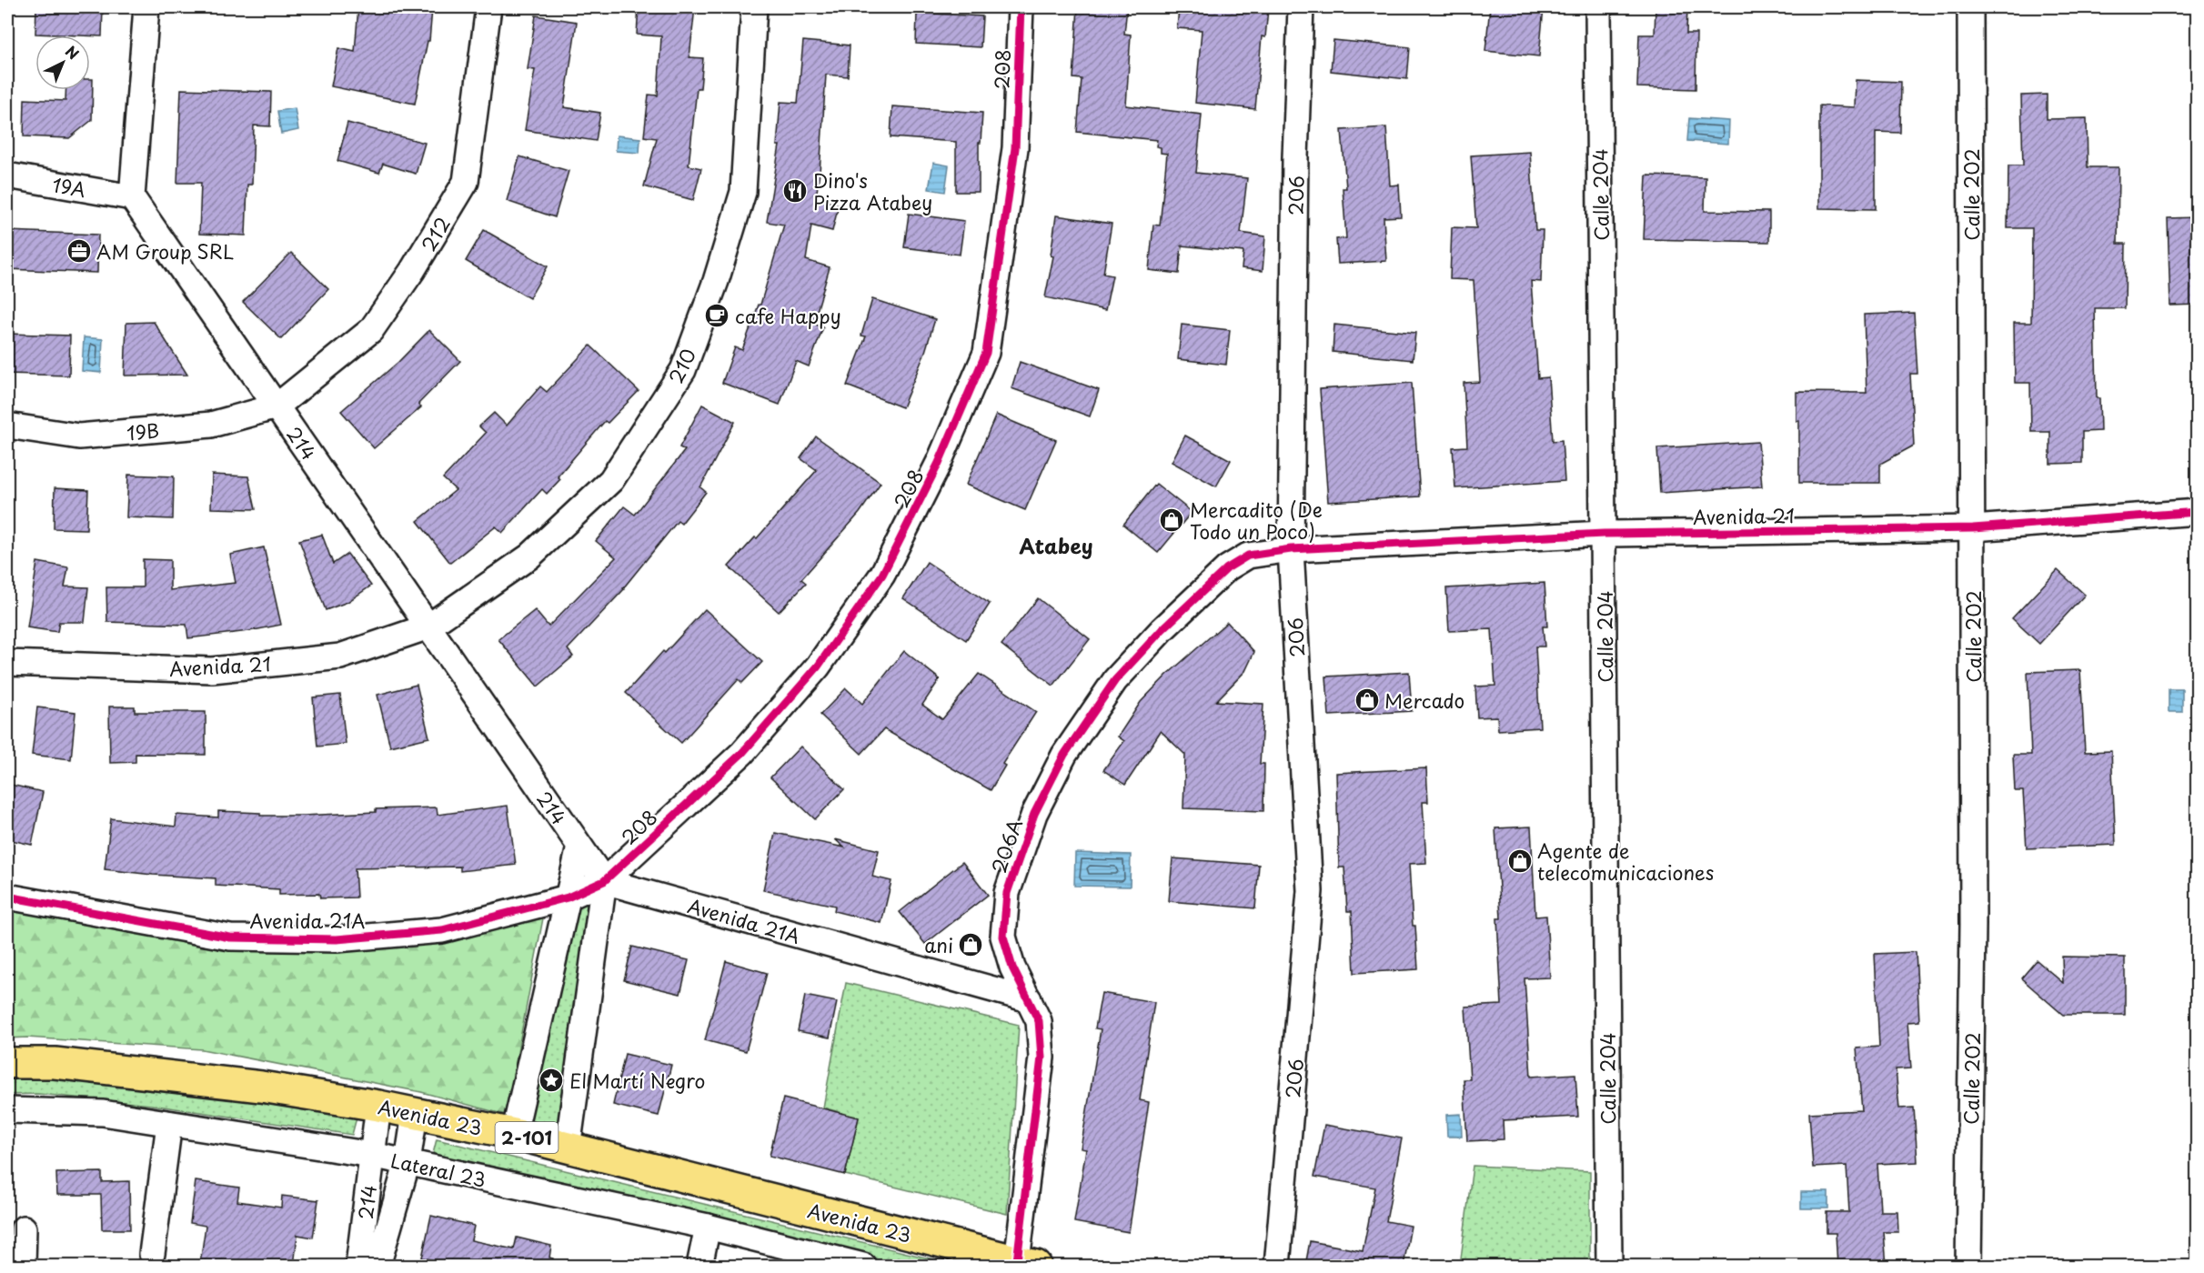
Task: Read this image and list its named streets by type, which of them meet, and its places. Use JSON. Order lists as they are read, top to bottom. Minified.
{"streets":{"main road":["Avenida 23","2-101"],"street":["208","19A","Calle 204","Calle 202","206","212","210","19B","214","Avenida 21","206A","Avenida 21A","Lateral 23"]},"crossings":[["208","214"],["208","Avenida 21A"],["19A","214"],["Calle 204","Avenida 21"],["Calle 202","Avenida 21"],["206","Avenida 21"],["206","206A"],["212","19B"],["212","214"],["210","214"],["210","Avenida 21"],["19B","214"],["214","Avenida 21"],["214","Avenida 21A"],["214","Avenida 23"],["214","Lateral 23"],["Avenida 21","206A"],["206A","Avenida 21A"],["206A","Avenida 23"]],"districts":["Atabey"],"places":{"restaurant":["Dino's Pizza Atabey"],"office":["AM Group SRL"],"cafe":["cafe Happy"],"shop":["Mercadito (De Todo un Poco)","Mercado","Agente de telecomunicaciones","ani"],"place":["El Martí Negro"]},"north":"top right"}
